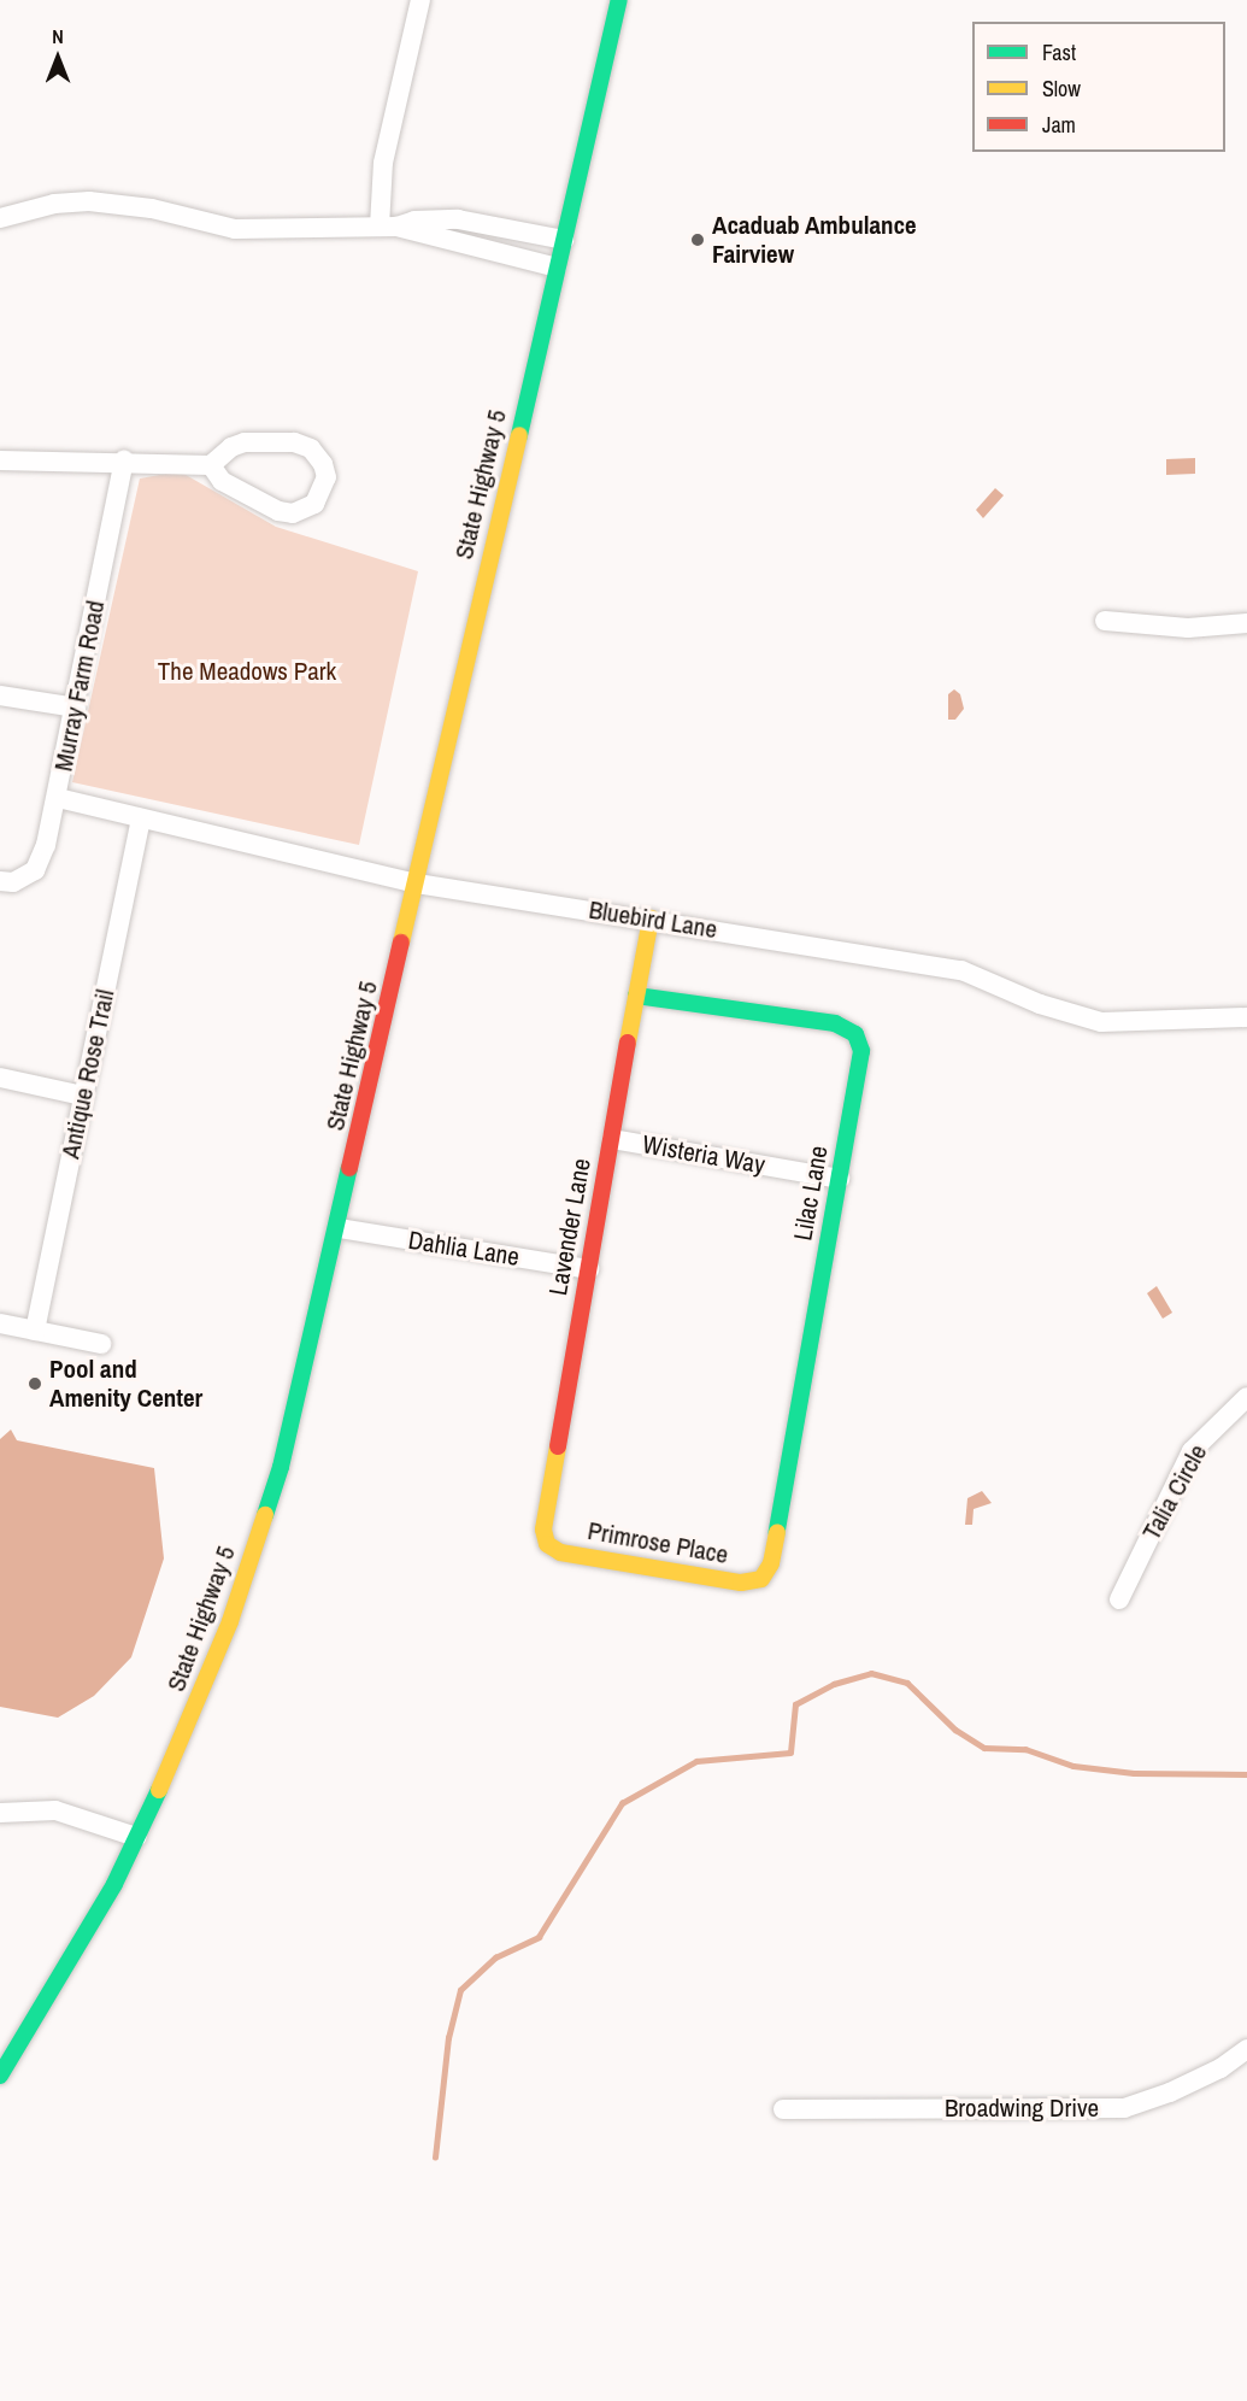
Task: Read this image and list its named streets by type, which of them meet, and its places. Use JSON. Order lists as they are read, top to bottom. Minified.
{"streets":{"main road":["State Highway 5","Lilac Lane","Lavender Lane","Primrose Place"],"street":["Murray Farm Road","Bluebird Lane","Antique Rose Trail","Wisteria Way","Dahlia Lane","Talia Circle","Broadwing Drive"]},"crossings":[["State Highway 5","Bluebird Lane"],["State Highway 5","Dahlia Lane"],["Murray Farm Road","Bluebird Lane"],["Bluebird Lane","Antique Rose Trail"],["Bluebird Lane","Lavender Lane"],["Wisteria Way","Lilac Lane"],["Wisteria Way","Lavender Lane"],["Lilac Lane","Lavender Lane"],["Lilac Lane","Primrose Place"],["Lavender Lane","Dahlia Lane"],["Lavender Lane","Primrose Place"]],"parks":["The Meadows Park"],"places":["Acaduab Ambulance Fairview","Pool and Amenity Center"],"legend":["Fast","Slow","Jam"],"north":"top"}
